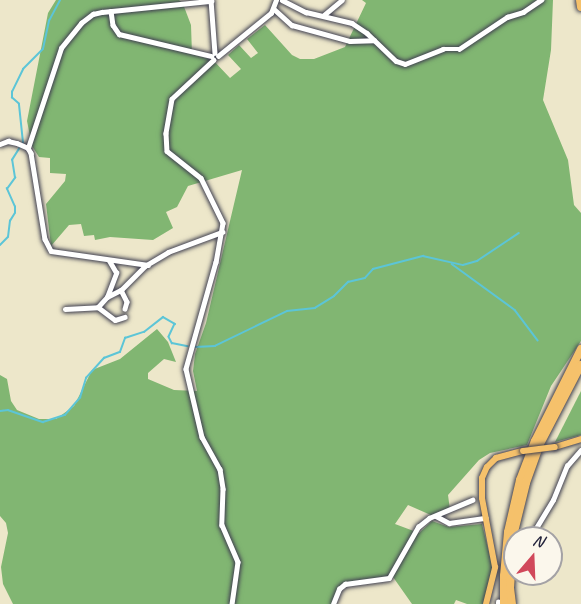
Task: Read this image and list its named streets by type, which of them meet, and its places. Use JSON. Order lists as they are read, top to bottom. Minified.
{"north":"top"}
